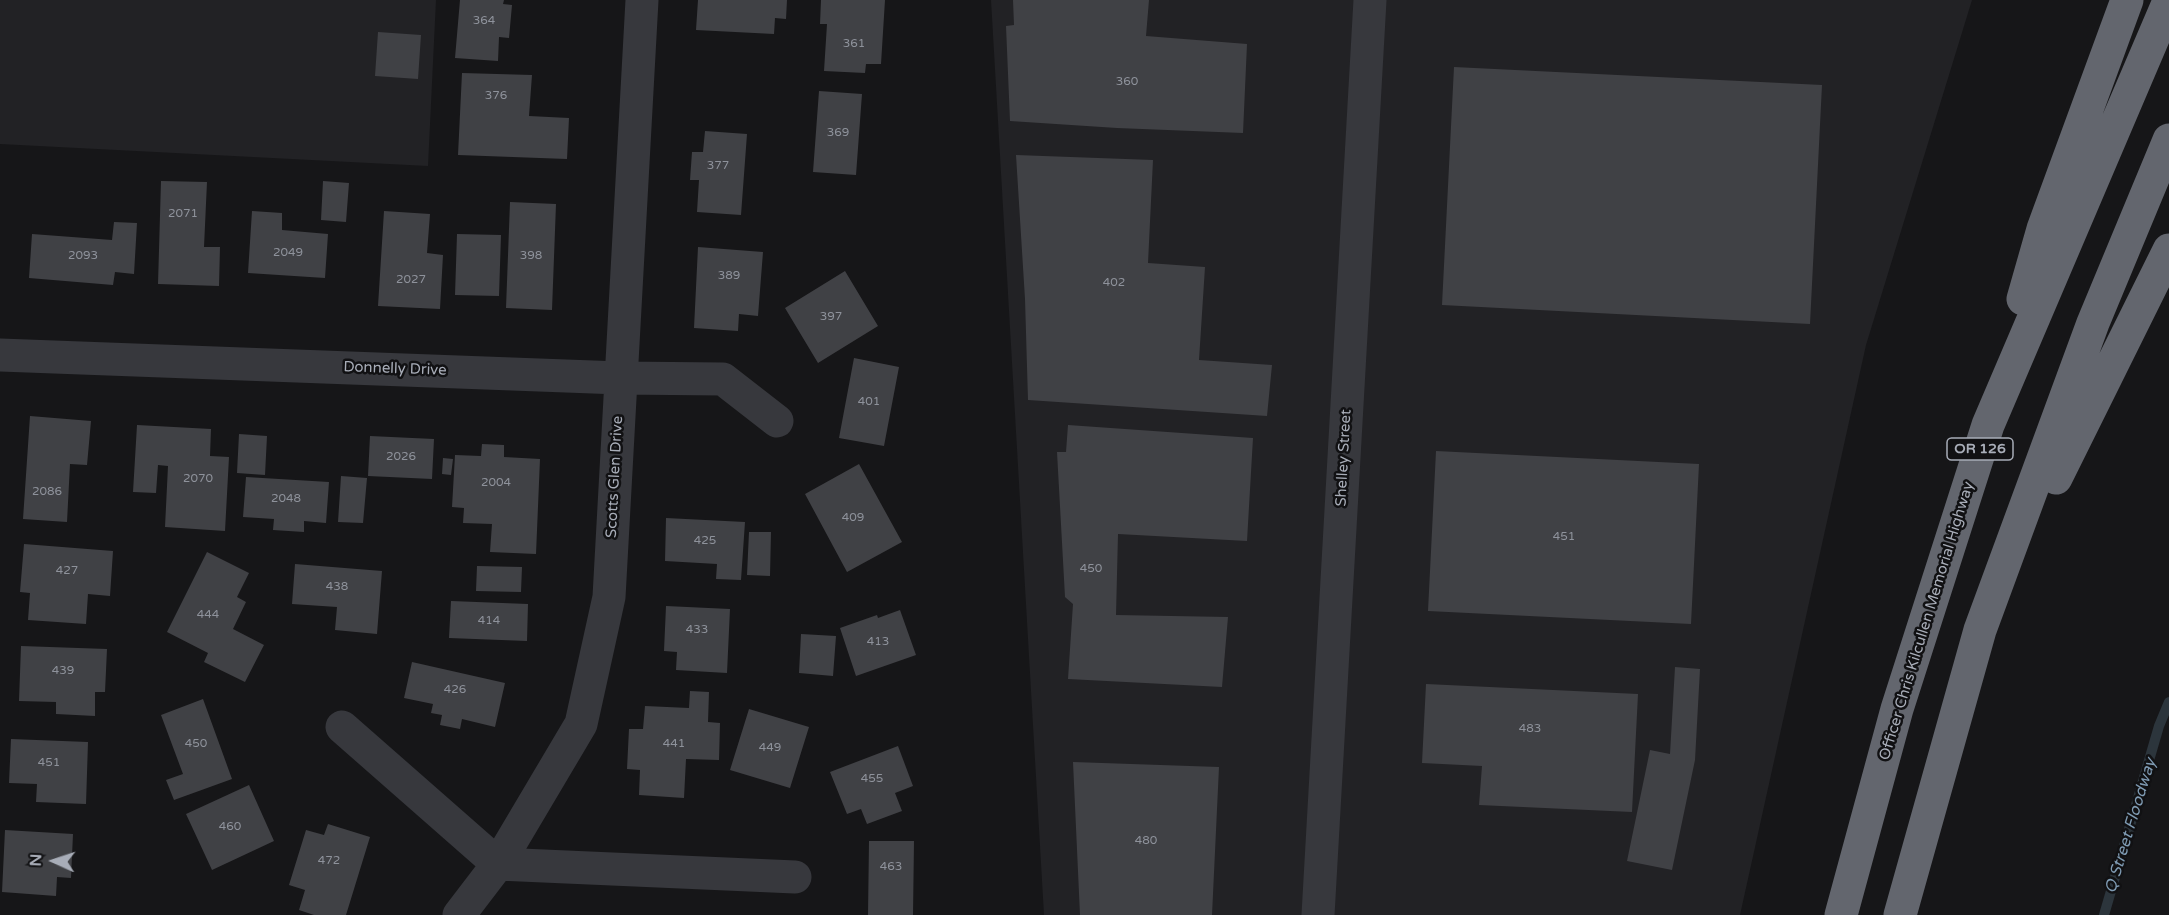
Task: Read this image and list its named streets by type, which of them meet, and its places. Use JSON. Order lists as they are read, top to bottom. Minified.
{"streets":{"highway":["OR 126","Officer Chris Kilcullen Memorial Highway"],"street":["Donnelly Drive","Shelley Street","Scotts Glen Drive"]},"crossings":[["Donnelly Drive","Scotts Glen Drive"]],"water":["Q Street Floodway"],"house_numbers":["364","361","360","376","369","377","2071","2049","2093","398","389","2027","402","397","401","2026","2070","2004","2086","2048","409","451","425","450","427","438","444","414","433","413","439","426","483","450","441","449","451","455","460","480","472","463"],"north":"left"}
